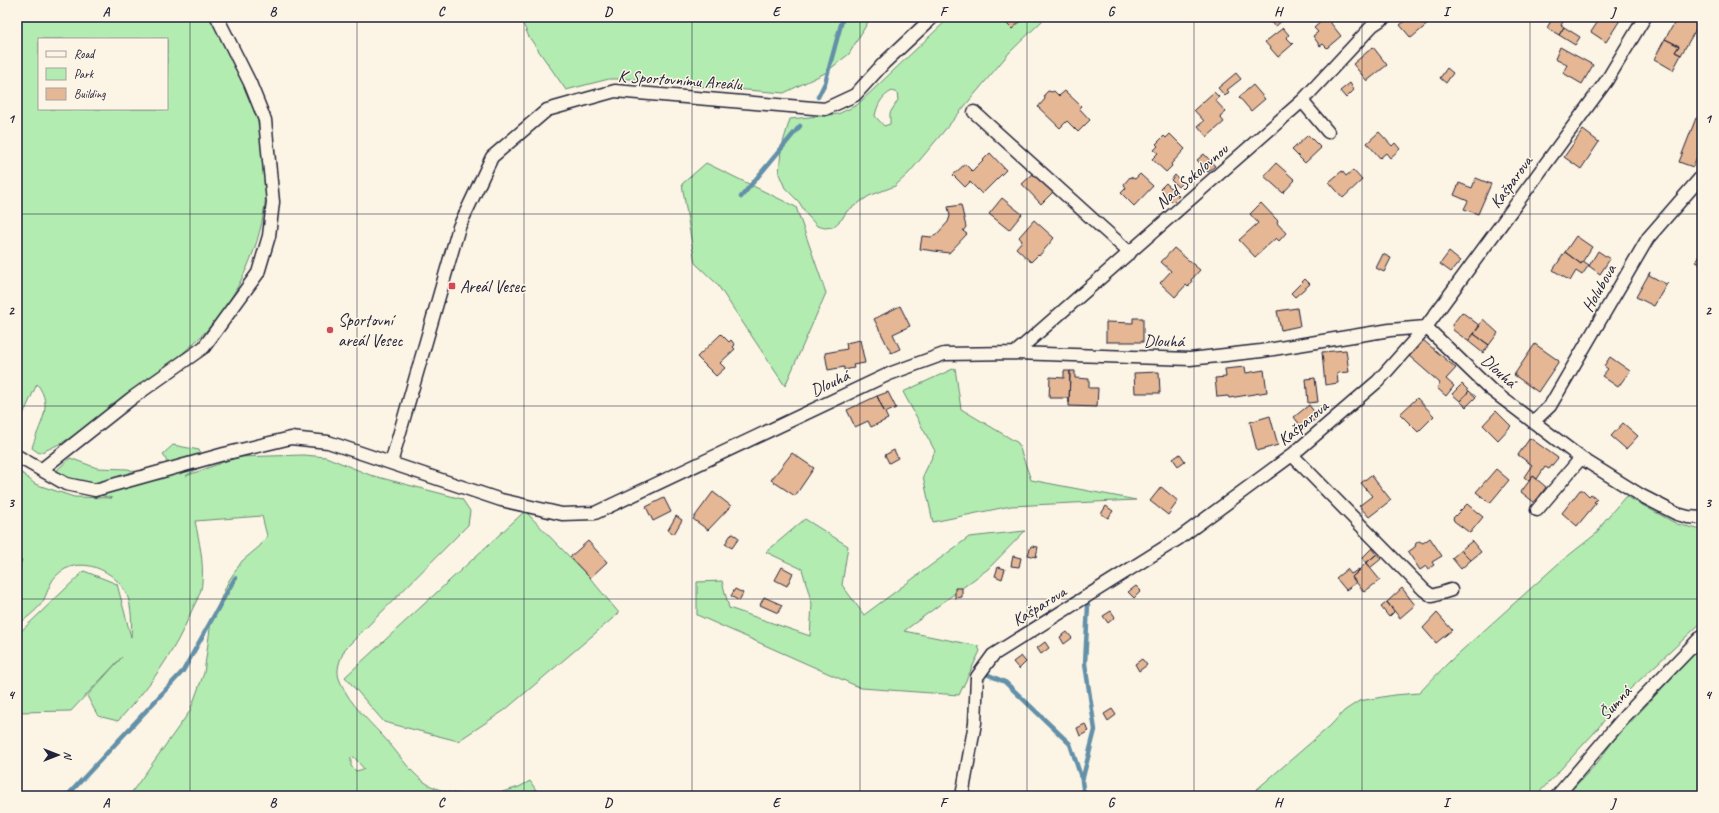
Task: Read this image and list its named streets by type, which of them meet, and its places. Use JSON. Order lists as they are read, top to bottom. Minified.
{"streets":{"street":["K Sportovnímu Areálu","Nad Sokolovnou","Kašparova","Holubova","Dlouhá","Šumná"]},"crossings":[["K Sportovnímu Areálu","Dlouhá"],["Nad Sokolovnou","Dlouhá"],["Kašparova","Dlouhá"],["Holubova","Dlouhá"]],"places":{"transit":["Areál Vesec"],"other":["Sportovní areál Vesec"]},"legend":["Road","Park","Building"],"north":"right","grid":{"columns":["A","B","C","D","E","F","G","H","I","J"],"rows":["1","2","3","4"]}}
